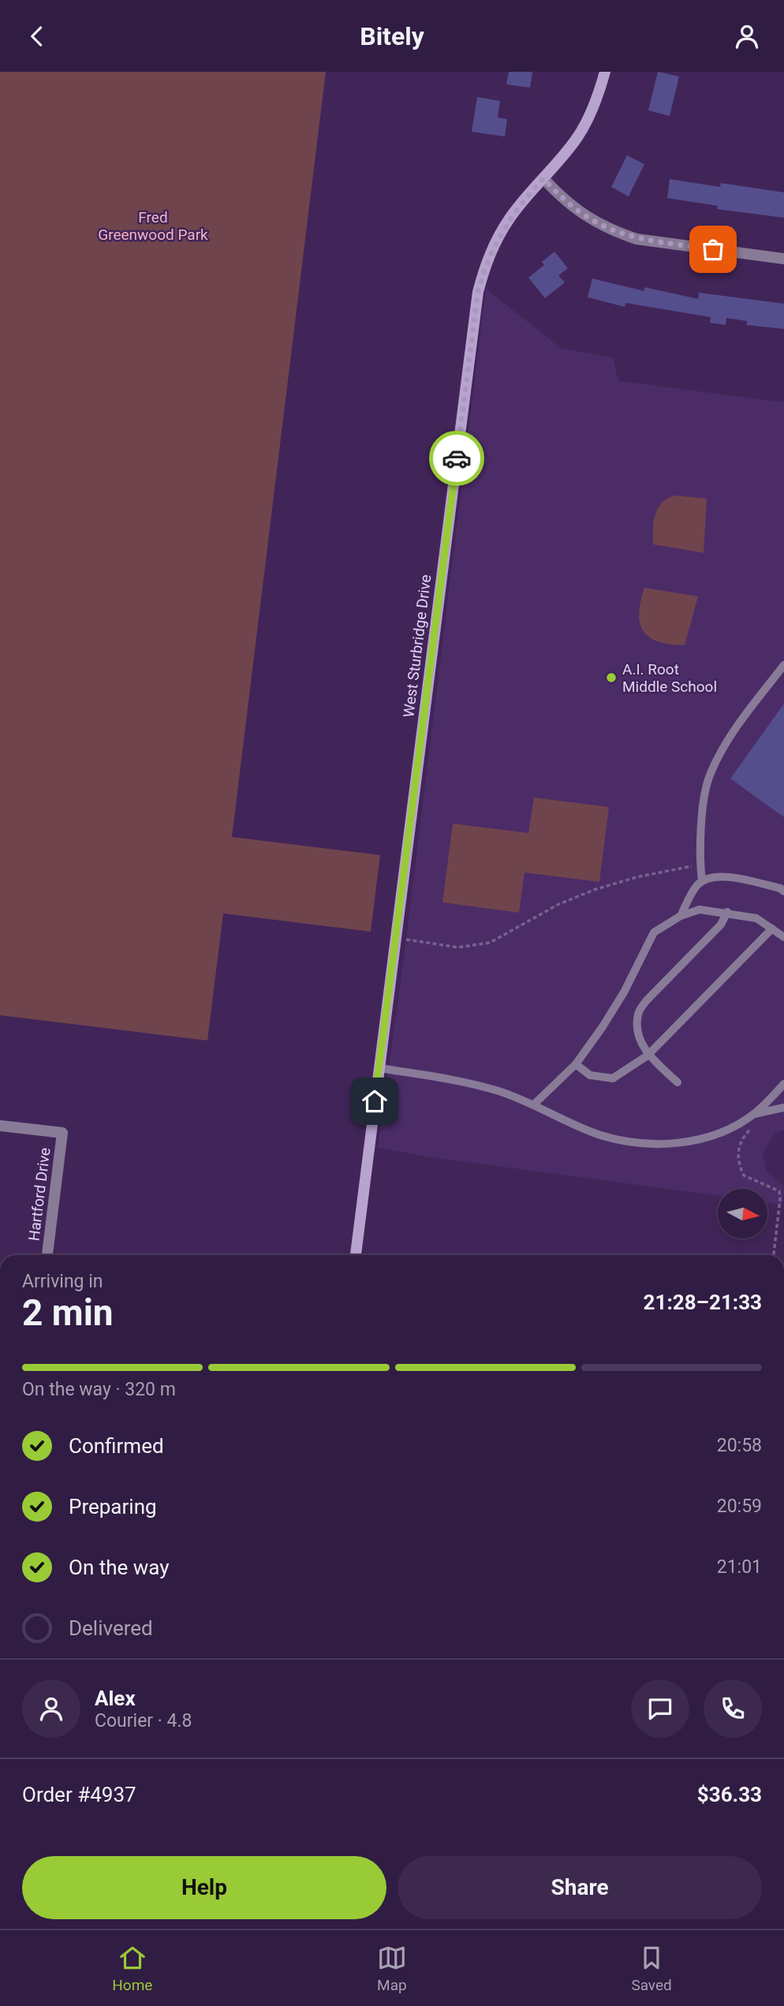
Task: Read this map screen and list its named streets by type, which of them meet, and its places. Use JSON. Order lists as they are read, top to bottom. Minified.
{"streets":{"street":["West Sturbridge Drive","Hartford Drive"]},"parks":["Fred Greenwood Park"],"places":["A.I. Root Middle School"],"north":"right","page":{"header":"Bitely","heading":["2 min","Arriving in","21:28–21:33"],"panel":["Alex","Courier · 4.8","Order #4937","$36.33"],"bar":"On the way · 320 m","list":[["Confirmed","20:58"],["Preparing","20:59"],["On the way","21:01"],"Delivered"],"buttons":["Help","Share"],"tabs":["Home","Map","Saved"]}}
